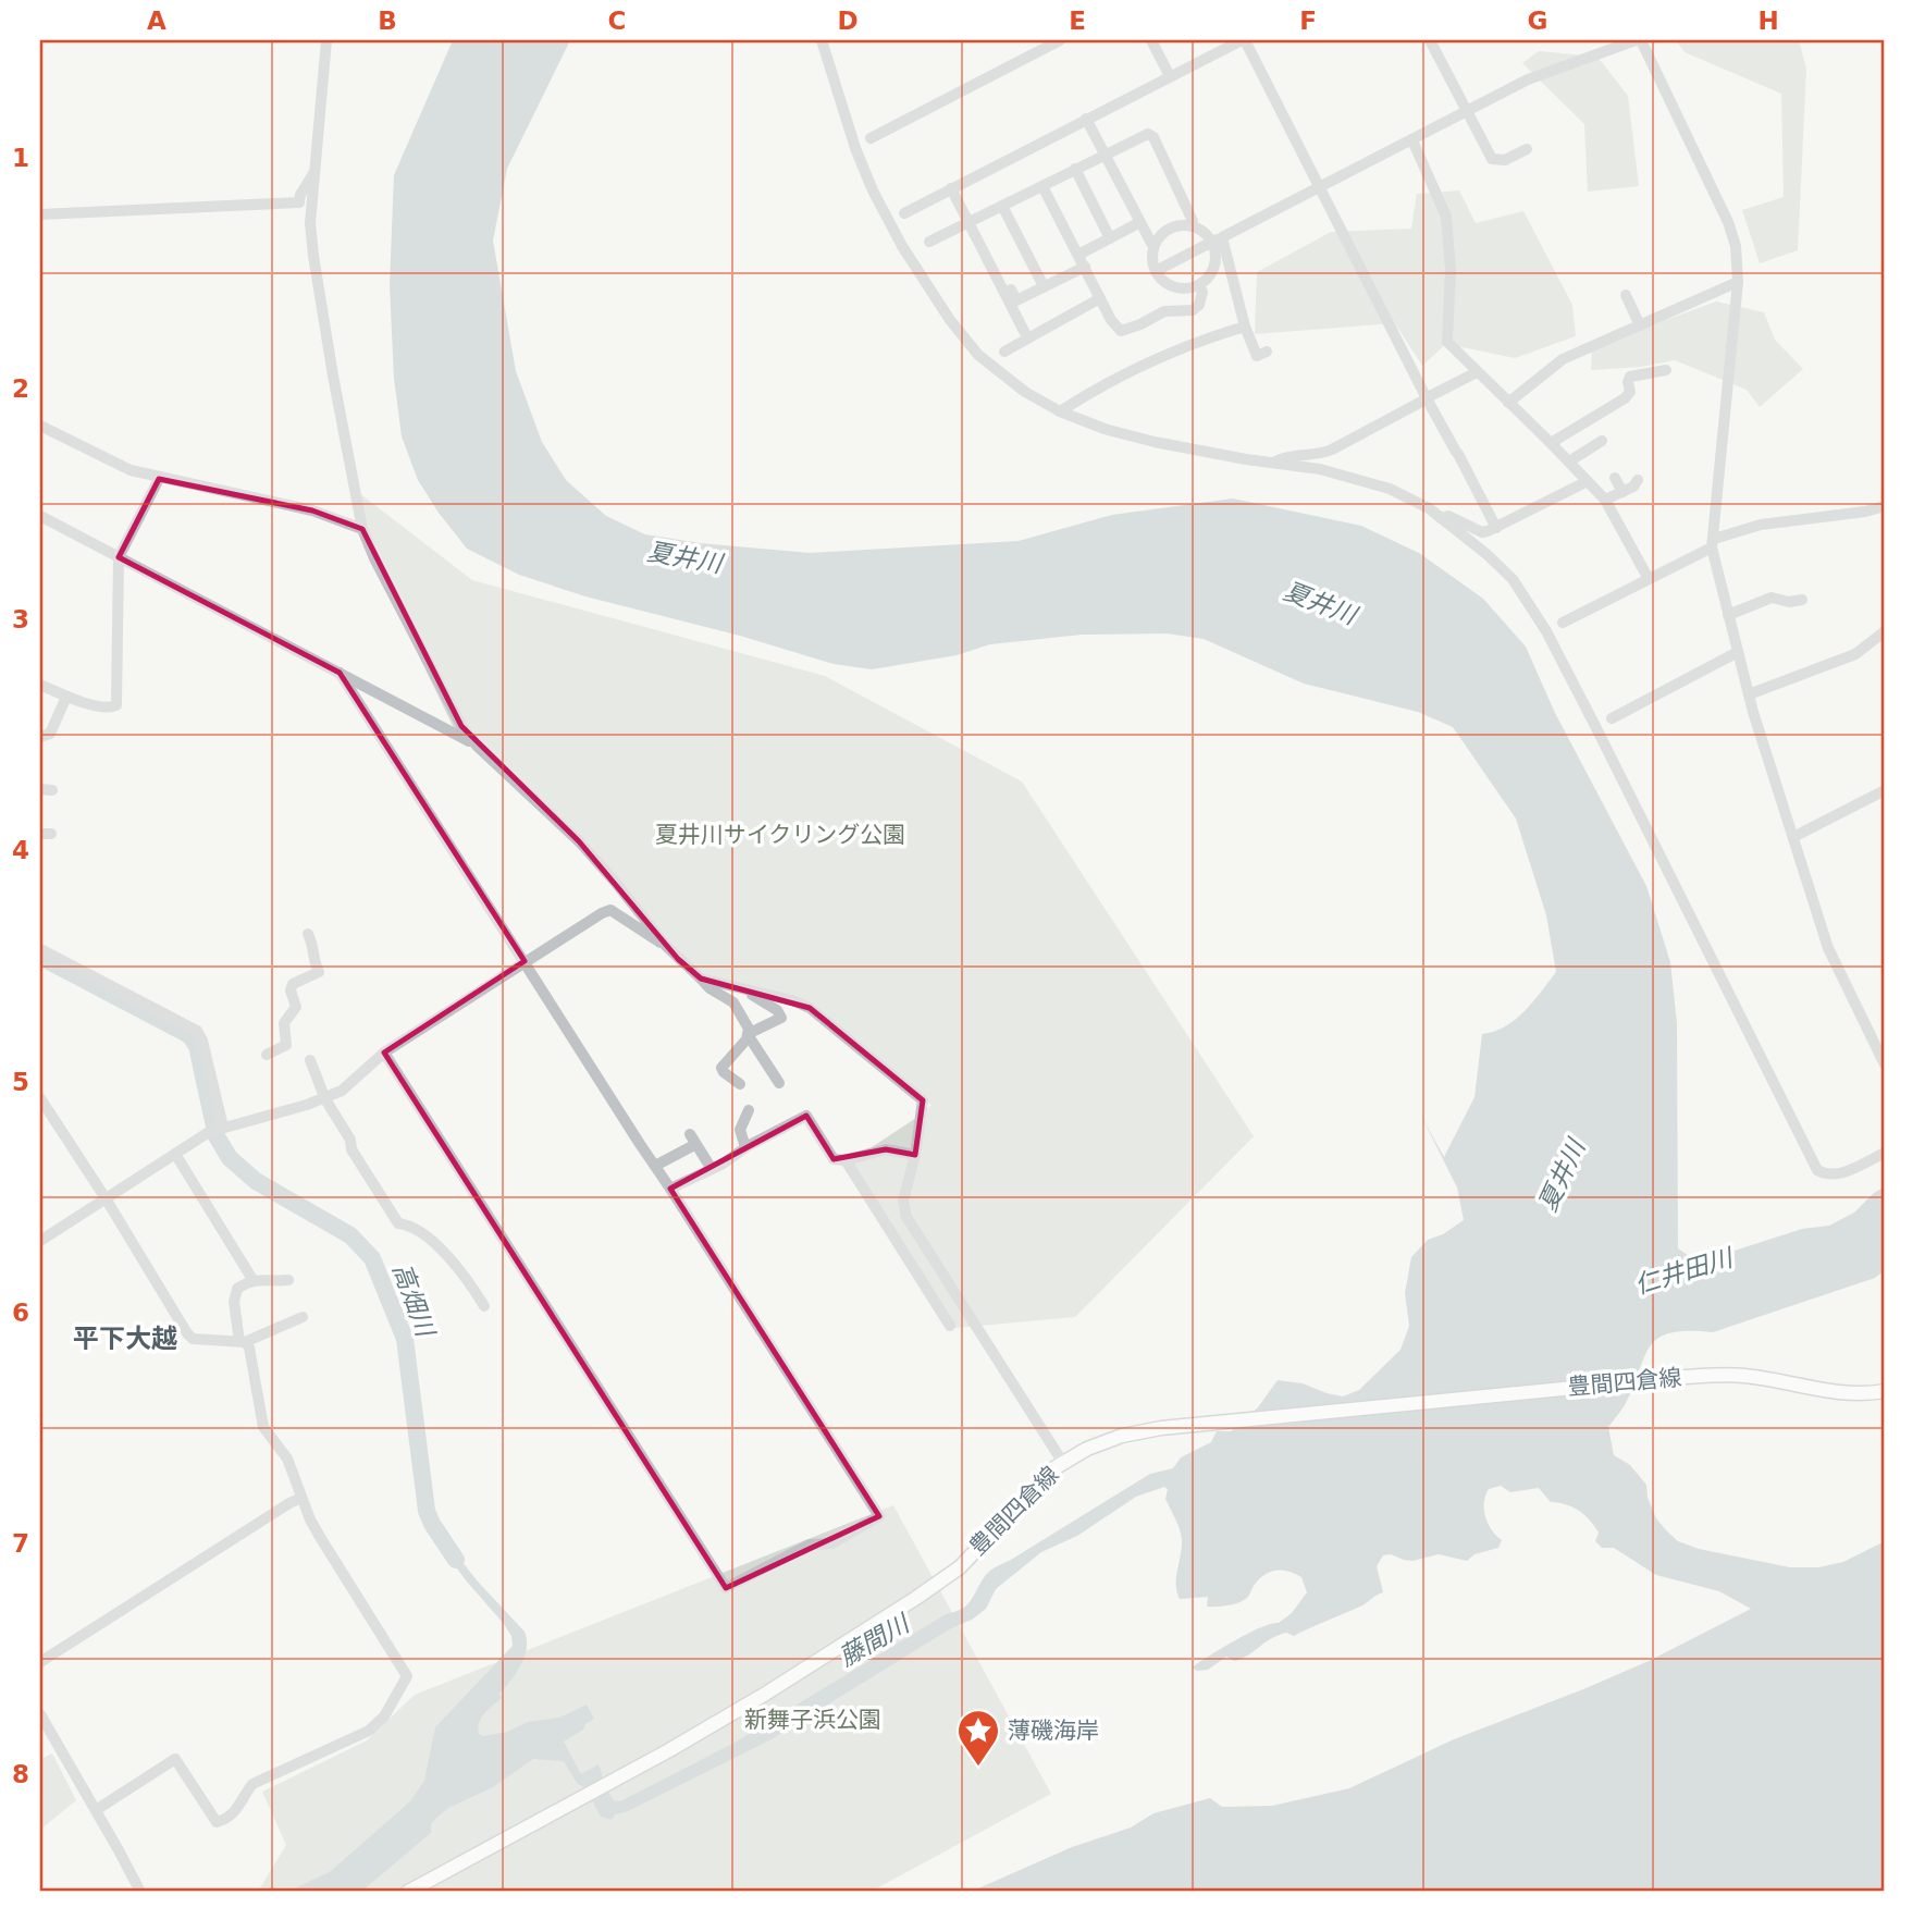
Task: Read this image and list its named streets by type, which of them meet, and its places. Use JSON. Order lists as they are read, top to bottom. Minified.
{"streets":{"main road":["豊間四倉線"]},"districts":["平下大越"],"water":["夏井川","仁井田川","高畑川","藤間川"],"parks":["夏井川サイクリング公園","新舞子浜公園"],"places":{"place":["薄磯海岸"]},"grid":{"columns":["A","B","C","D","E","F","G","H"],"rows":["1","2","3","4","5","6","7","8"]}}
